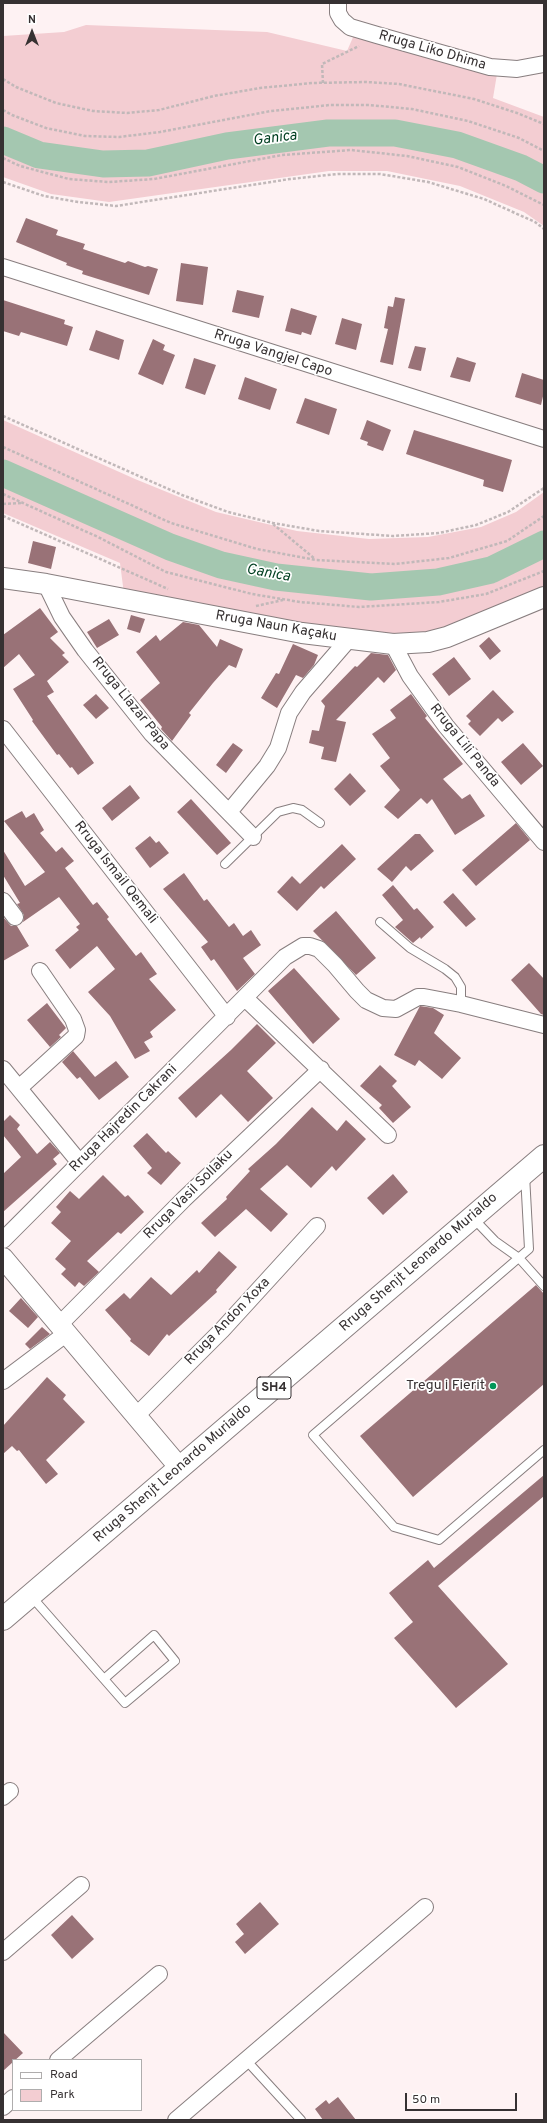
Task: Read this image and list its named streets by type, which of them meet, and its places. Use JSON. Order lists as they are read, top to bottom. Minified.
{"streets":{"main road":["Rruga Shenjt Leonardo Murialdo","SH4"],"street":["Rruga Liko Dhima","Rruga Vangjel Capo","Rruga Naun Kaçaku","Rruga Llazar Papa","Rruga Lili Panda","Rruga Ismail Qemali","Rruga Hajredin Cakrani","Rruga Vasil Sollaku","Rruga Andon Xoxa"]},"crossings":[["Rruga Naun Kaçaku","Rruga Llazar Papa"],["Rruga Naun Kaçaku","Rruga Lili Panda"],["Rruga Ismail Qemali","Rruga Hajredin Cakrani"]],"water":["Ganica"],"places":["Tregu i Fierit"],"legend":["Road","Park"],"scale_bar":"50 m","north":"top"}
